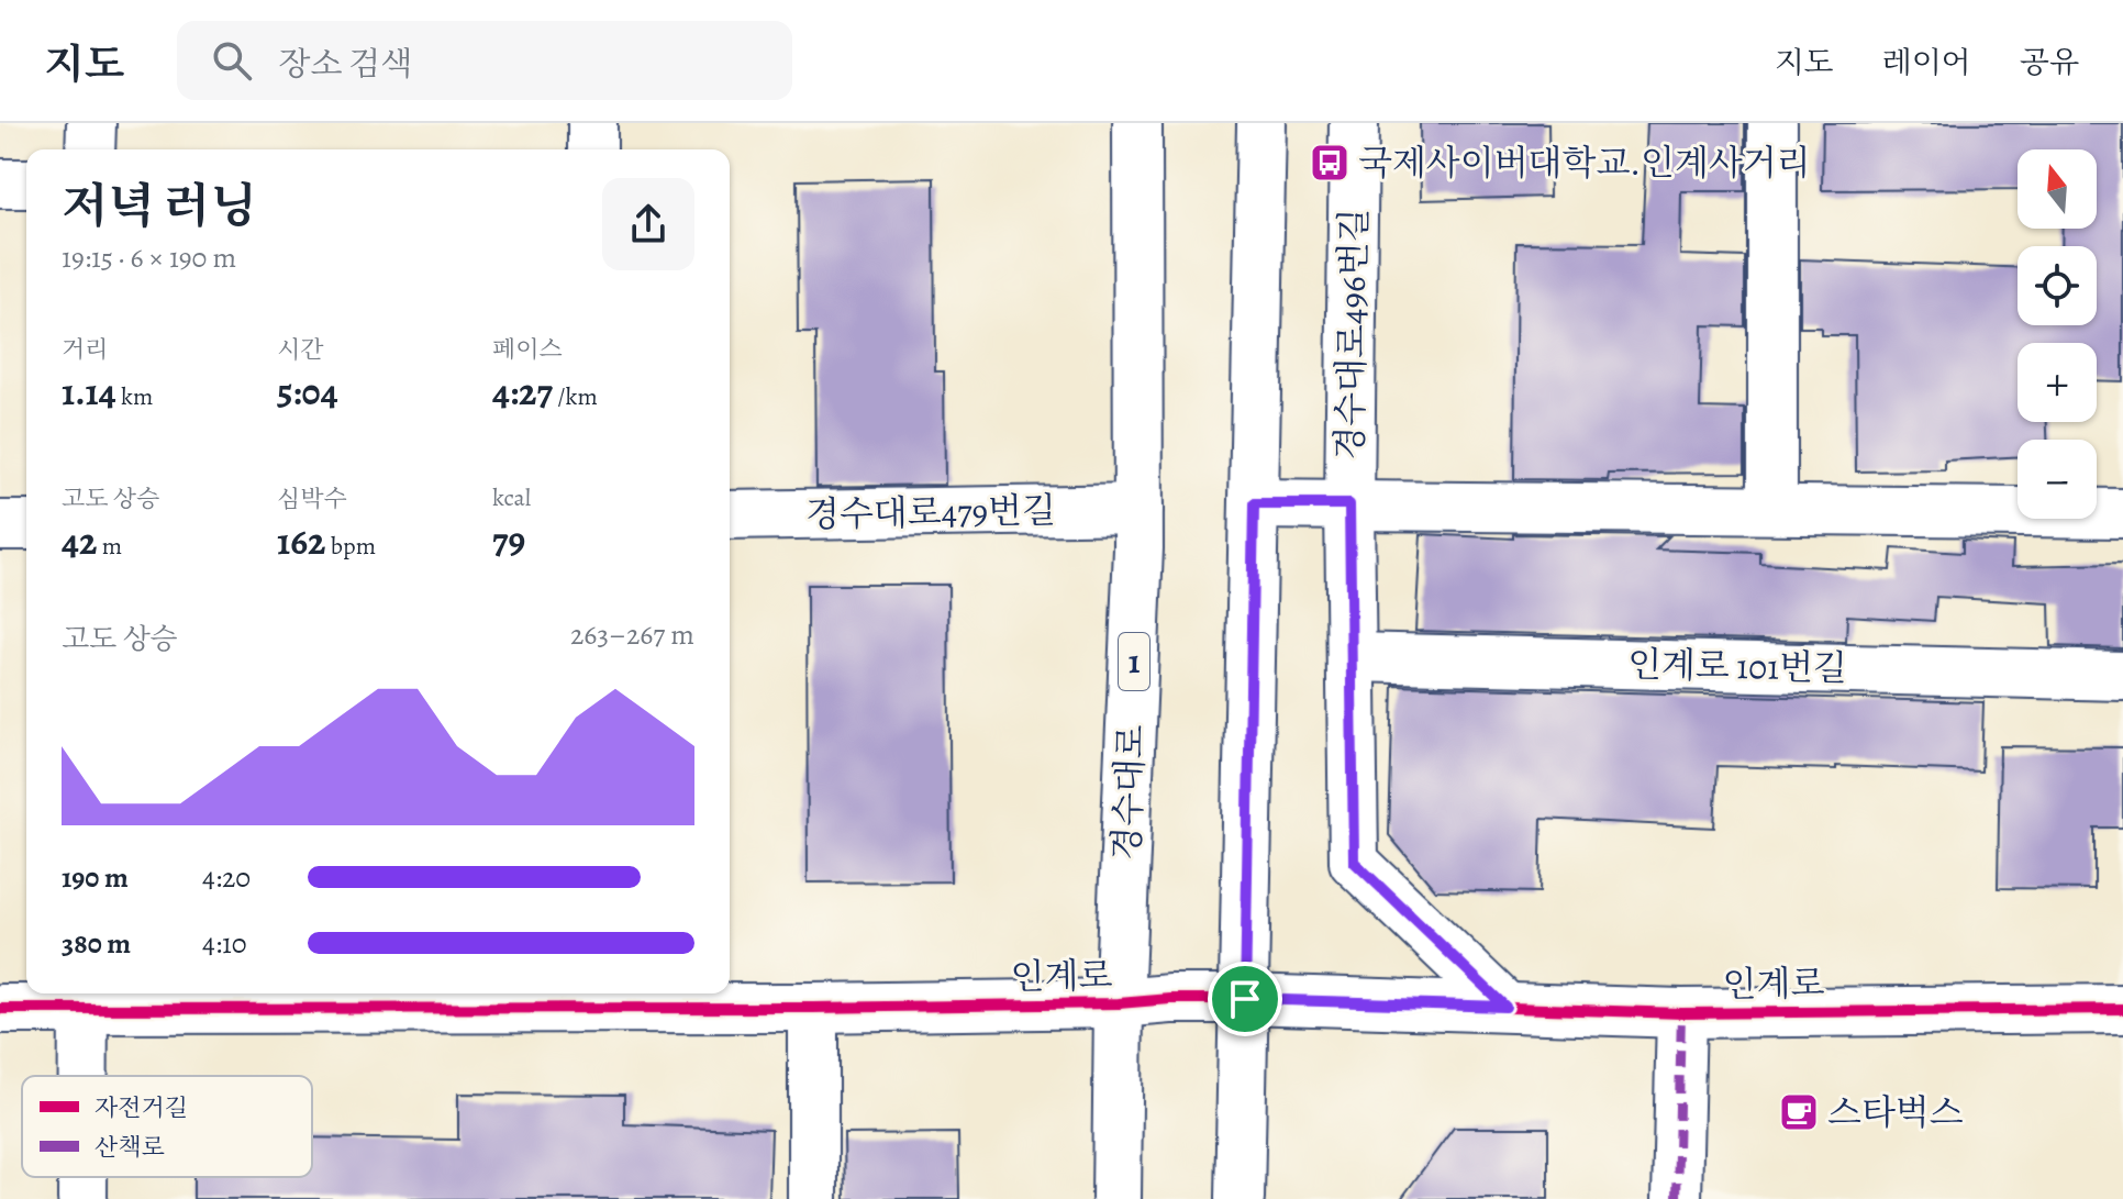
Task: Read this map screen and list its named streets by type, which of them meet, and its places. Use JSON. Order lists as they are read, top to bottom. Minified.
{"streets":{"street":["경수대로496번길","경수대로479번길","1","인계로 101번길","경수대로","인계로"]},"crossings":[["경수대로496번길","인계로 101번길"],["경수대로496번길","인계로"],["경수대로479번길","경수대로"],["경수대로","인계로"]],"places":{"bus stop":["국제사이버대학교.인계사거리"],"cafe":["스타벅스"]},"legend":["자전거길","산책로"],"north":"top","page":{"header":"지도","search":"장소 검색","nav":["지도","레이어","공유"],"map_buttons":["+","−"],"heading":["저녁 러닝","19:15 · 6 × 190 m"],"stats":[["거리","1.14 km"],["시간","5:04"],["페이스","4:27 /km"],["고도 상승","42 m"],["심박수","162 bpm"],["kcal","79"]],"chart":["고도 상승","263–267 m"],"list":[{"name":"190 m","note":"4:20"},{"name":"380 m","note":"4:10"}]}}
